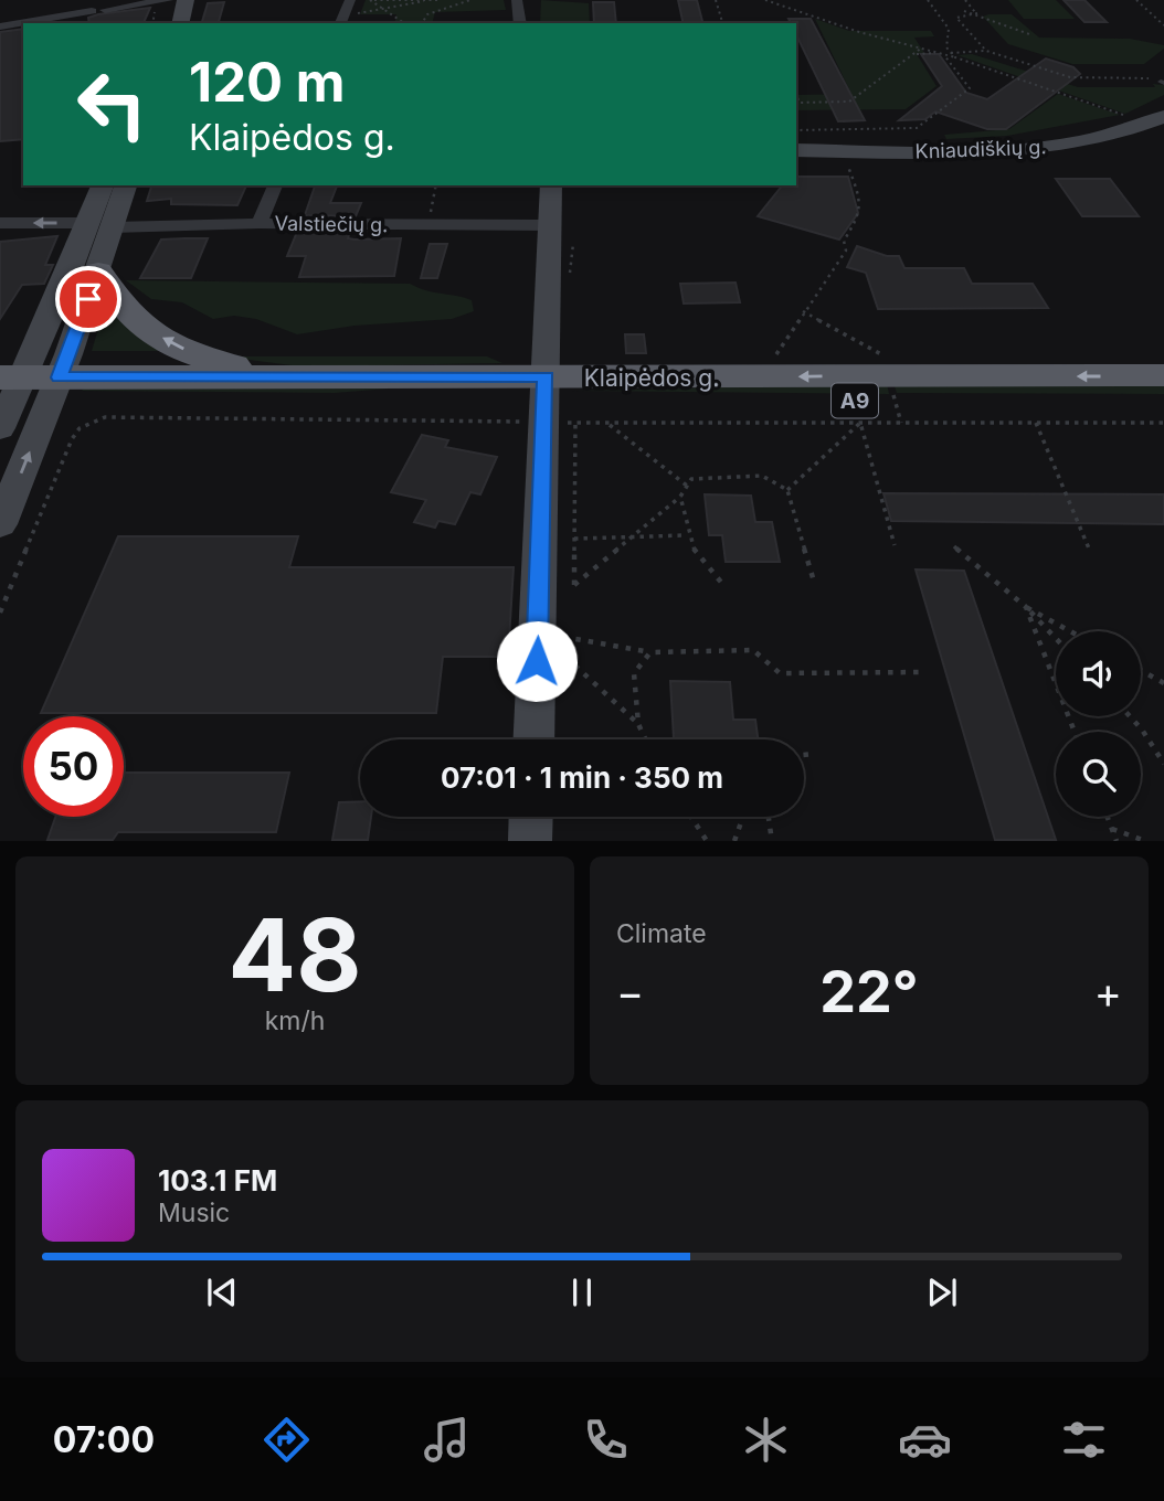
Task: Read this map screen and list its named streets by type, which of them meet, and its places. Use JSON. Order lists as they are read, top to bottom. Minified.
{"streets":{"highway":["Klaipėdos g.","A9"],"main road":["Kniaudiškių g."],"street":["Valstiečių g."]},"page":{"turn":["120 m","Klaipėdos g."],"limit":"50","trip":"07:01 · 1 min · 350 m","tile":[["48","km/h"],"Climate"],"heat":["−","22°","+"],"song":["103.1 FM","Music"],"tabs":"07:00"}}
